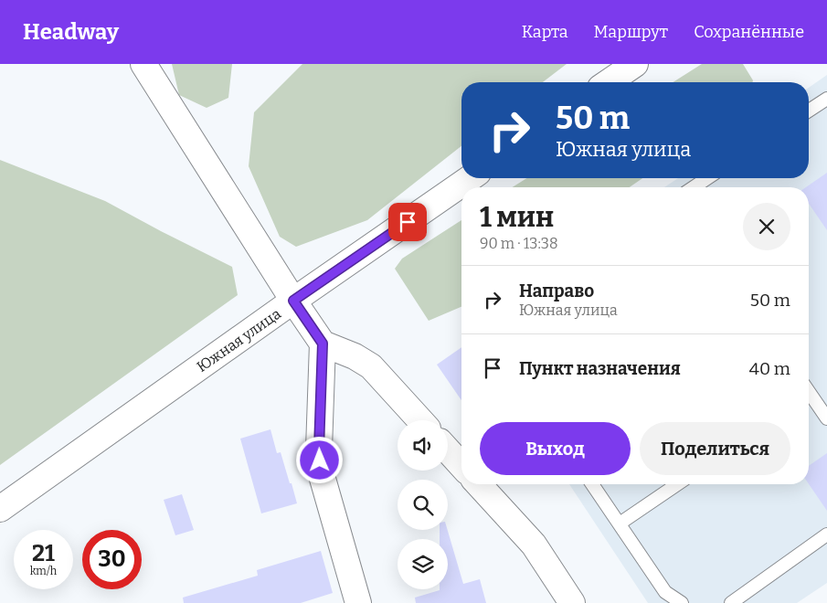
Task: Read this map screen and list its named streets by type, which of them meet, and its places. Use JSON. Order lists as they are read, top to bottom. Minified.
{"streets":{"street":["Южная улица"]},"page":{"header":"Headway","nav":["Карта","Маршрут","Сохранённые"],"turn":["50 m","Южная улица"],"heading":["1 мин","90 m · 13:38"],"list":[{"name":"Направо","note":"Южная улица","value":"50 m"},{"name":"Пункт назначения","value":"40 m"}],"buttons":["Выход","Поделиться"],"speed":"21 km/h","limit":"30"}}
